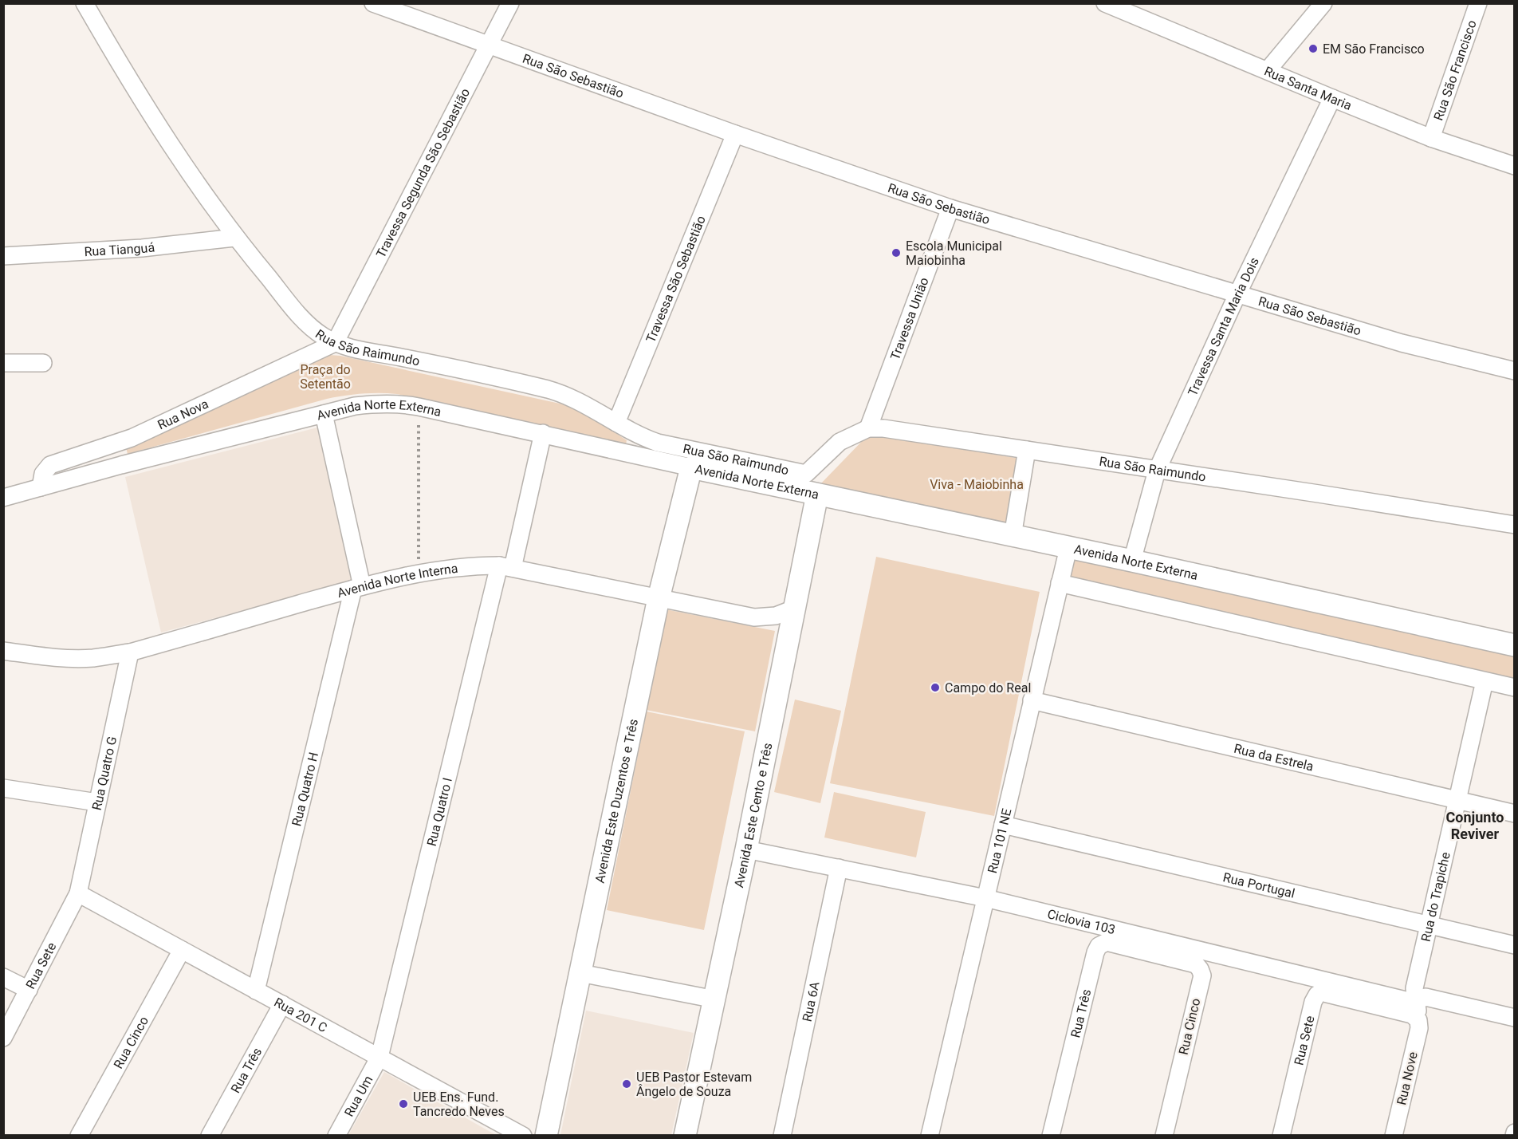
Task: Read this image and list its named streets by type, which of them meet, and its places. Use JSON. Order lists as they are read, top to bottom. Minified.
{"streets":{"main road":["Avenida Norte Externa","Avenida Este Duzentos e Três","Avenida Este Cento e Três"],"street":["Rua São Francisco","Rua São Sebastião","Rua Santa Maria","Travessa Segunda São Sebastião","Rua Tianguá","Travessa São Sebastião","Travessa União","Travessa Santa Maria Dois","Rua São Raimundo","Rua Nova","Avenida Norte Interna","Rua da Estrela","Rua Quatro G","Rua Quatro H","Rua Quatro I","Rua 101 NE","Rua Portugal","Rua do Trapiche","Ciclovia 103","Rua Sete","Rua 6A","Rua Três","Rua 201 C","Rua Cinco","Rua Nove","Rua Um"]},"crossings":[["Rua São Francisco","Rua Santa Maria"],["Rua São Sebastião","Travessa Segunda São Sebastião"],["Rua São Sebastião","Travessa São Sebastião"],["Rua São Sebastião","Travessa União"],["Rua São Sebastião","Travessa Santa Maria Dois"],["Rua Santa Maria","Travessa Santa Maria Dois"],["Travessa Segunda São Sebastião","Rua São Raimundo"],["Travessa Segunda São Sebastião","Rua Nova"],["Rua Tianguá","Rua São Raimundo"],["Travessa São Sebastião","Rua São Raimundo"],["Travessa União","Rua São Raimundo"],["Travessa Santa Maria Dois","Rua São Raimundo"],["Travessa Santa Maria Dois","Avenida Norte Externa"],["Rua São Raimundo","Rua Nova"],["Rua São Raimundo","Avenida Norte Externa"],["Rua São Raimundo","Avenida Este Cento e Três"],["Rua Nova","Avenida Norte Externa"],["Avenida Norte Externa","Avenida Este Duzentos e Três"],["Avenida Norte Externa","Rua Quatro I"],["Avenida Norte Externa","Avenida Este Cento e Três"],["Avenida Norte Externa","Rua 101 NE"],["Avenida Norte Interna","Rua Quatro G"],["Avenida Norte Interna","Rua Quatro H"],["Avenida Norte Interna","Avenida Este Duzentos e Três"],["Avenida Norte Interna","Rua Quatro I"],["Avenida Norte Interna","Avenida Este Cento e Três"],["Rua da Estrela","Rua 101 NE"],["Rua da Estrela","Rua do Trapiche"],["Rua Quatro G","Rua Sete"],["Rua Quatro G","Rua 201 C"],["Rua Quatro H","Rua 201 C"],["Rua Quatro I","Rua 201 C"],["Rua Quatro I","Rua Um"],["Avenida Este Cento e Três","Ciclovia 103"],["Rua 101 NE","Rua Portugal"],["Rua 101 NE","Ciclovia 103"],["Rua Portugal","Rua do Trapiche"],["Rua do Trapiche","Ciclovia 103"],["Rua do Trapiche","Rua Nove"],["Ciclovia 103","Rua 6A"],["Ciclovia 103","Rua Três"],["Ciclovia 103","Rua Cinco"],["Ciclovia 103","Rua Nove"],["Rua Sete","Rua 201 C"],["Rua Sete","Rua Nove"],["Rua Três","Rua 201 C"],["Rua Três","Rua Cinco"],["Rua 201 C","Rua Cinco"],["Rua 201 C","Rua Um"]],"districts":["Conjunto Reviver"],"parks":["Praça do Setentão","Viva - Maiobinha"],"places":["EM São Francisco","Escola Municipal Maiobinha","Campo do Real","UEB Pastor Estevam Ângelo de Souza","UEB Ens. Fund. Tancredo Neves"]}
